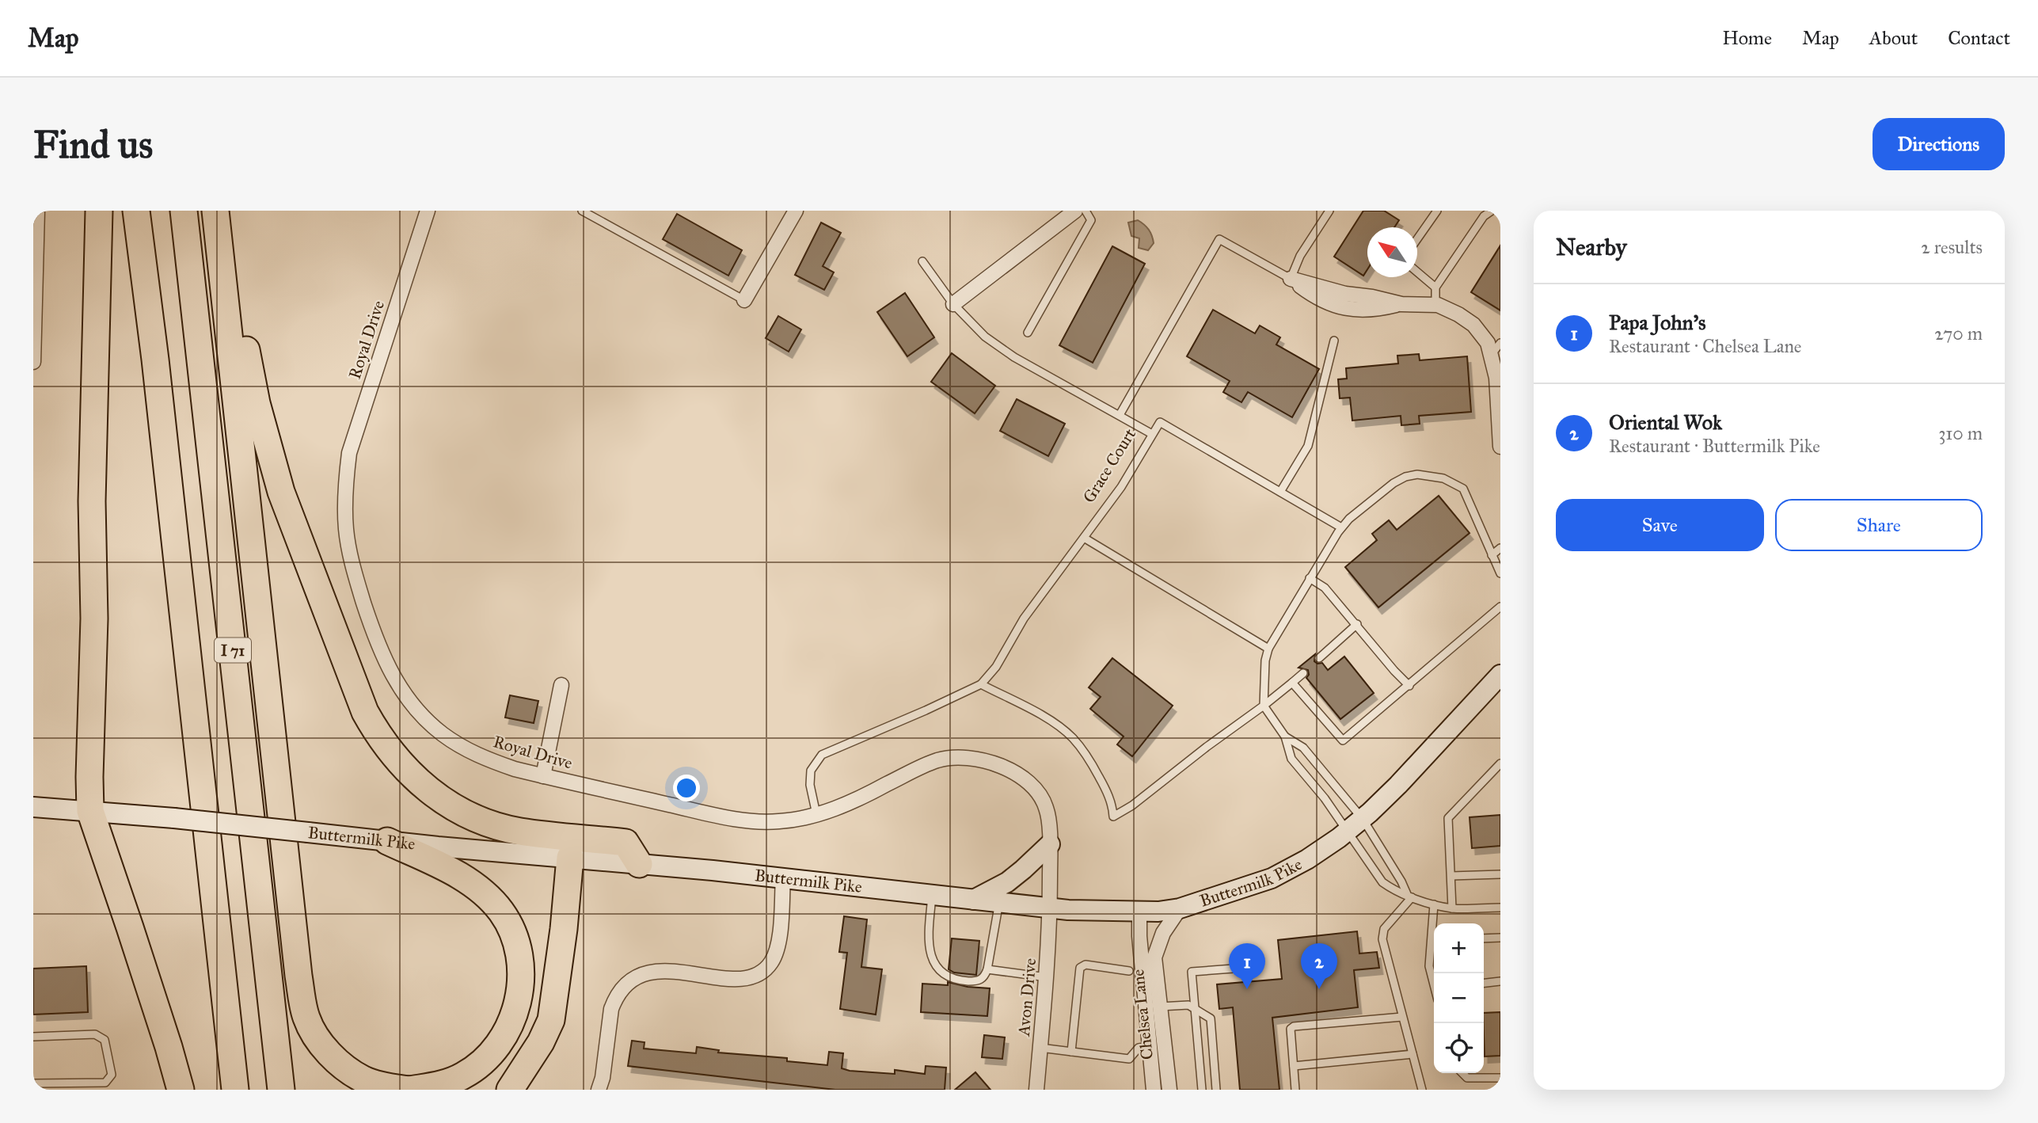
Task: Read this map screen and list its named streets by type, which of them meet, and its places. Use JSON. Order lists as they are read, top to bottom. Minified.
{"streets":{"highway":["I 71"],"main road":["Buttermilk Pike"],"street":["Royal Drive","Avon Drive","Chelsea Lane"],"lane":["Grace Court"]},"crossings":[["Royal Drive","Buttermilk Pike"],["Royal Drive","Avon Drive"],["Buttermilk Pike","Avon Drive"],["Buttermilk Pike","Chelsea Lane"]],"north":"top left","page":{"header":"Map","nav":["Home","Map","About","Contact"],"buttons":["Directions",["Save","Share"]],"title":"Find us","heading":["Nearby","2 results"],"list":[{"mark":"1","name":"Papa John's","note":"Restaurant · Chelsea Lane","value":"270 m"},{"mark":"2","name":"Oriental Wok","note":"Restaurant · Buttermilk Pike","value":"310 m"}],"map_buttons":["+","−"],"pins":["1","2"]}}
